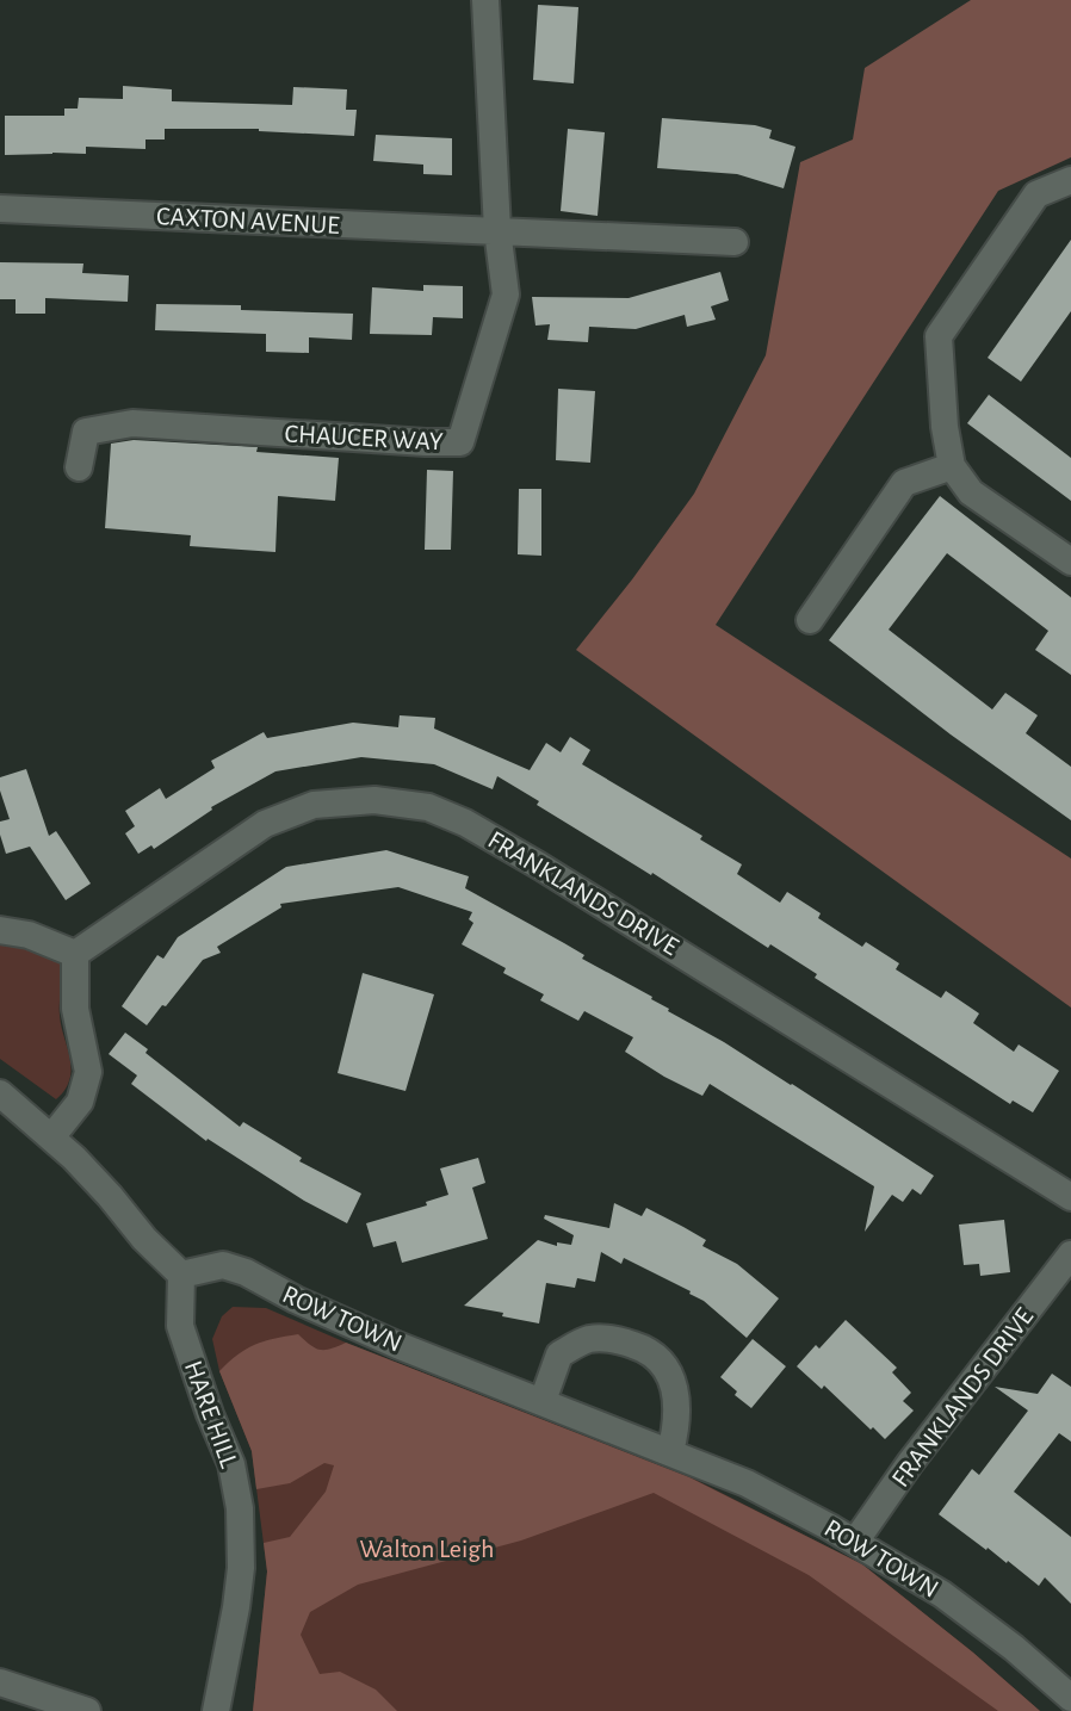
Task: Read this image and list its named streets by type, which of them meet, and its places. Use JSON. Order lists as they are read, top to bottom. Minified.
{"streets":{"street":["CAXTON AVENUE","CHAUCER WAY","FRANKLANDS DRIVE","ROW TOWN","HARE HILL"]},"crossings":[["CAXTON AVENUE","CHAUCER WAY"],["FRANKLANDS DRIVE","ROW TOWN"],["ROW TOWN","HARE HILL"]],"parks":["Walton Leigh"]}
